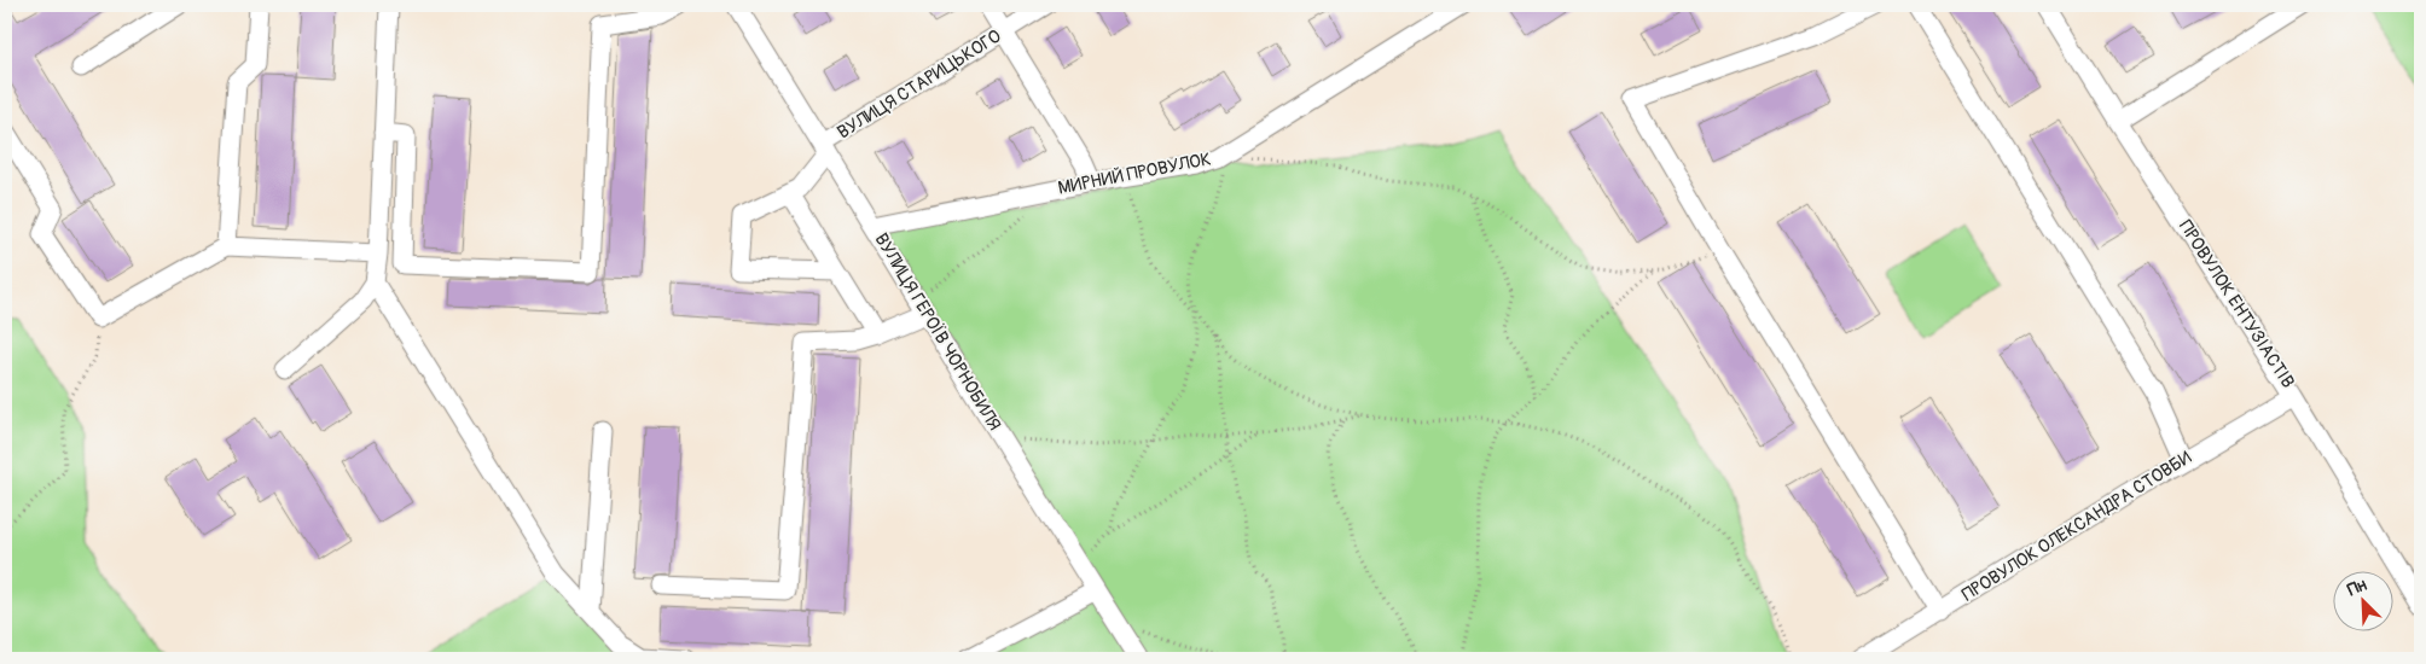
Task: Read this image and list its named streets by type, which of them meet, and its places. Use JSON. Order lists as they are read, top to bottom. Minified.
{"streets":{"street":["ВУЛИЦЯ СТАРИЦЬКОГО","МИРНИЙ ПРОВУЛОК","ПРОВУЛОК ЕНТУЗІАСТІВ","ВУЛИЦЯ ГЕРОЇВ ЧОРНОБИЛЯ","ПРОВУЛОК ОЛЕКСАНДРА СТОВБИ"]},"crossings":[["ВУЛИЦЯ СТАРИЦЬКОГО","ВУЛИЦЯ ГЕРОЇВ ЧОРНОБИЛЯ"],["МИРНИЙ ПРОВУЛОК","ВУЛИЦЯ ГЕРОЇВ ЧОРНОБИЛЯ"],["ПРОВУЛОК ЕНТУЗІАСТІВ","ПРОВУЛОК ОЛЕКСАНДРА СТОВБИ"]],"north":"top left"}
